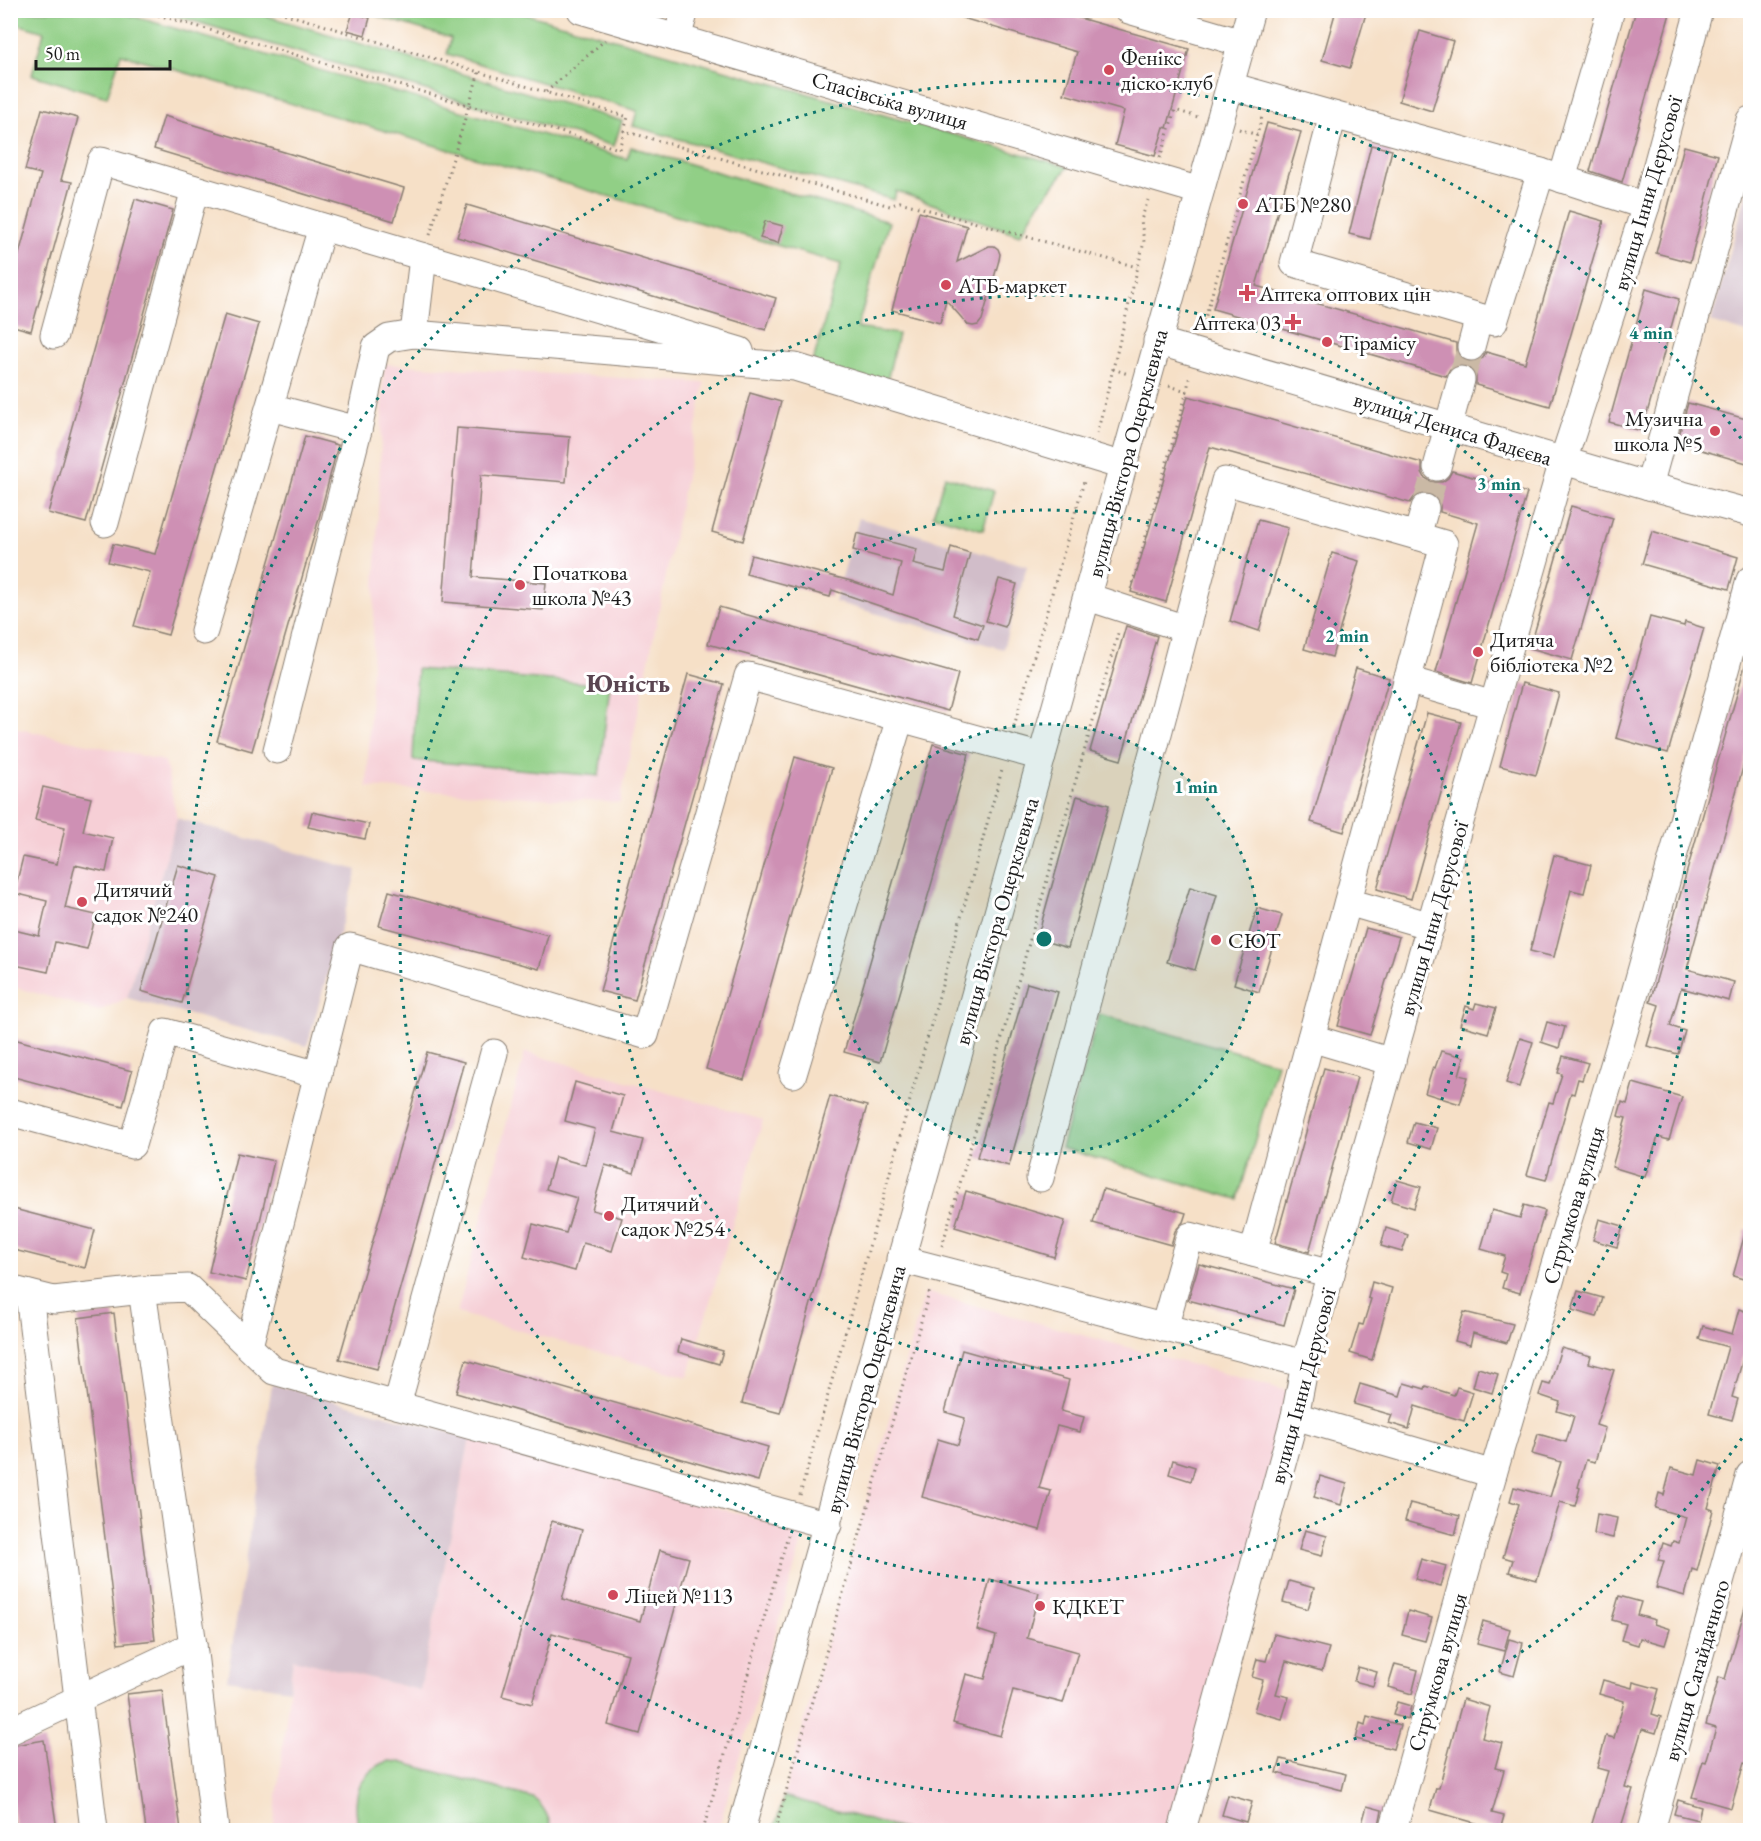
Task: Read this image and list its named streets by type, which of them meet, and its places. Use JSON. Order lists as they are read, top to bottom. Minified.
{"streets":{"street":["Спасівська вулиця","вулиця Інни Дерусової","вулиця Дениса Фадєєва","вулиця Віктора Оцерклевича","Струмкова вулиця","вулиця Сагайдачного"]},"crossings":[["Спасівська вулиця","вулиця Віктора Оцерклевича"],["вулиця Інни Дерусової","вулиця Дениса Фадєєва"],["вулиця Дениса Фадєєва","вулиця Віктора Оцерклевича"]],"districts":["Юність"],"places":{"other":["Фенікс діско-клуб","АТБ №280","АТБ-маркет","Тірамісу","Музична школа №5","Початкова школа №43","Дитяча бібліотека №2","Дитячий садок №240","СЮТ","Дитячий садок №254","Ліцей №113","КДКЕТ"],"health":["Аптека оптових цін","Аптека 03"]},"scale_bar":"50 m","rings":["4 min","3 min","2 min","1 min"]}
